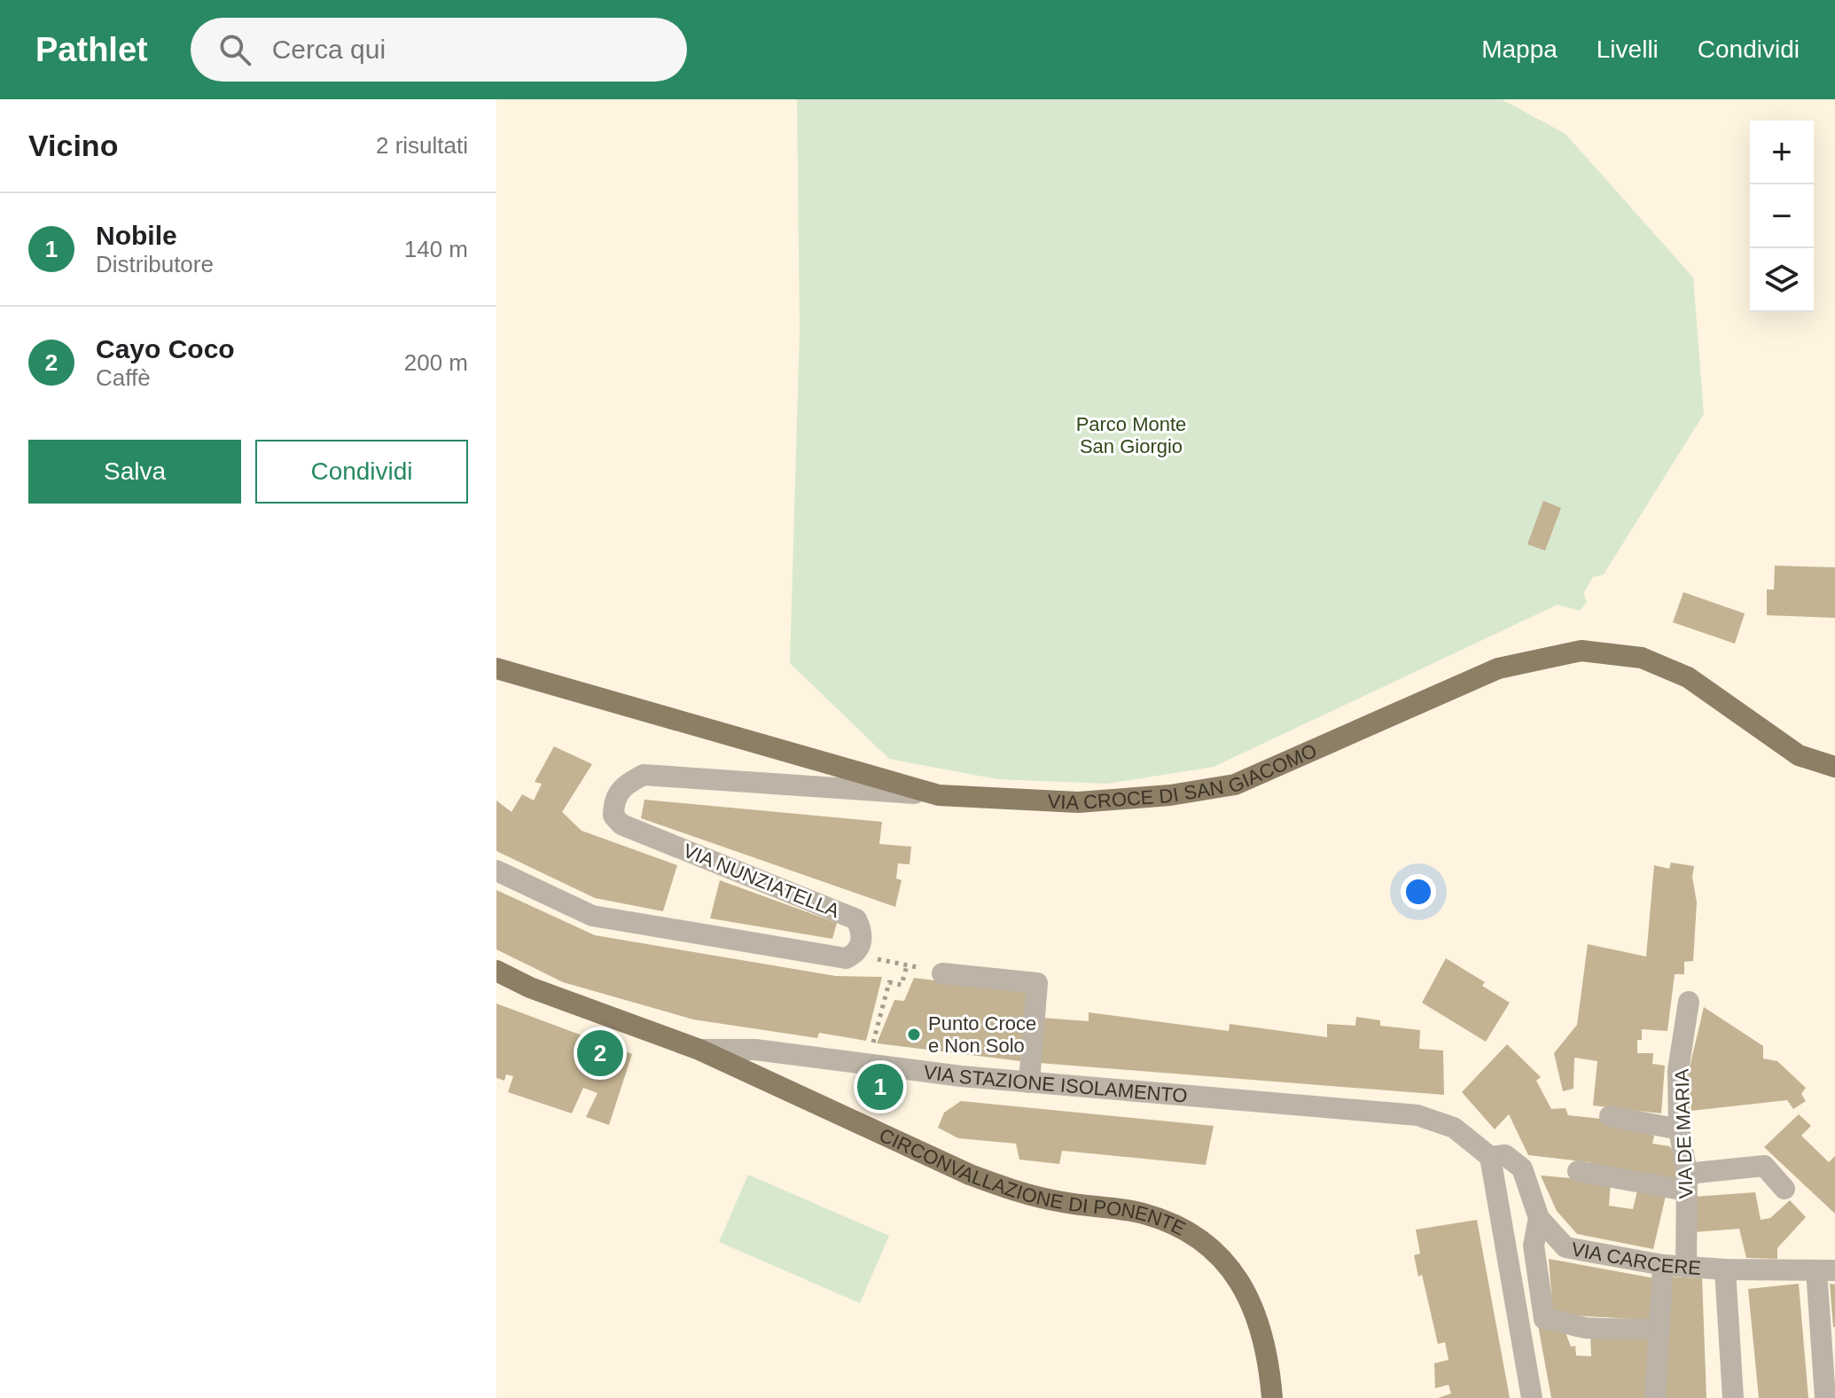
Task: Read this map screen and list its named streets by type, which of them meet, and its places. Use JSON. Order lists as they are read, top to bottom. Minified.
{"streets":{"main road":["VIA CROCE DI SAN GIACOMO","VIA STAZIONE ISOLAMENTO","CIRCONVALLAZIONE DI PONENTE"],"street":["VIA NUNZIATELLA","VIA DE MARIA","VIA CARCERE"]},"crossings":[["VIA CROCE DI SAN GIACOMO","VIA NUNZIATELLA"],["VIA STAZIONE ISOLAMENTO","CIRCONVALLAZIONE DI PONENTE"],["VIA STAZIONE ISOLAMENTO","VIA CARCERE"],["VIA DE MARIA","VIA CARCERE"]],"parks":["Parco Monte San Giorgio"],"places":["Punto Croce e Non Solo"],"page":{"header":"Pathlet","search":"Cerca qui","nav":["Mappa","Livelli","Condividi"],"heading":["Vicino","2 risultati"],"map_buttons":["+","−"],"list":[{"mark":"1","name":"Nobile","note":"Distributore","value":"140 m"},{"mark":"2","name":"Cayo Coco","note":"Caffè","value":"200 m"}],"buttons":["Salva","Condividi"],"pins":["2","1"]}}
